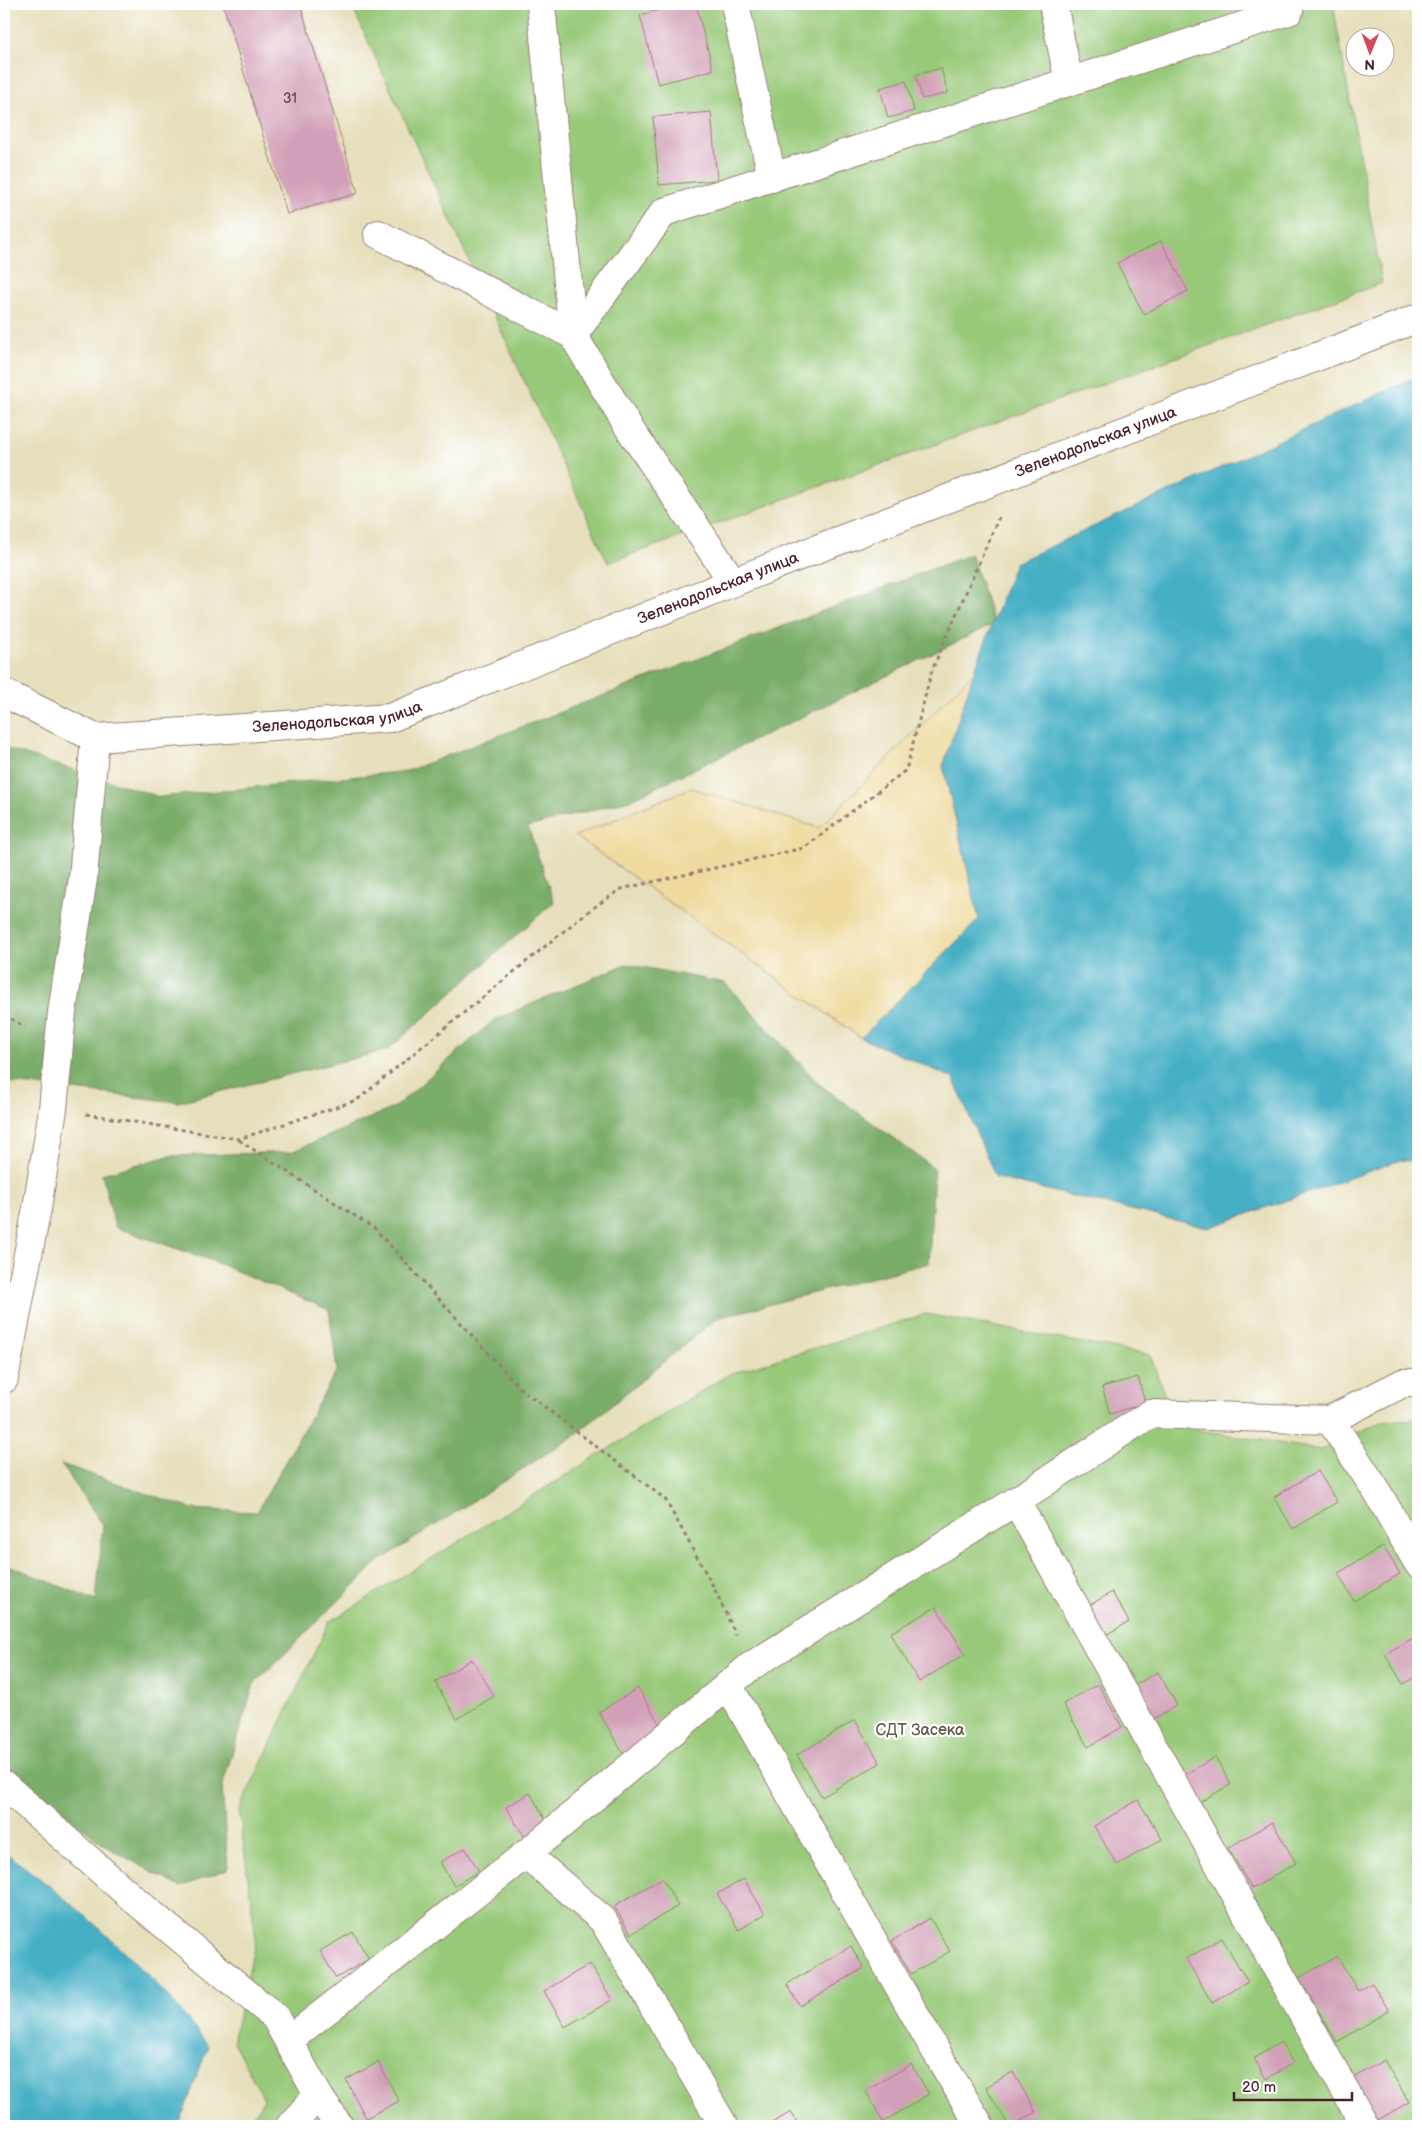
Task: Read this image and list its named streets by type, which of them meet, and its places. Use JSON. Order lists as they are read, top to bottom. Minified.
{"streets":{"street":["Зеленодольская улица"]},"parks":["СДТ Засека"],"house_numbers":["31"],"scale_bar":"20 m","north":"bottom"}
